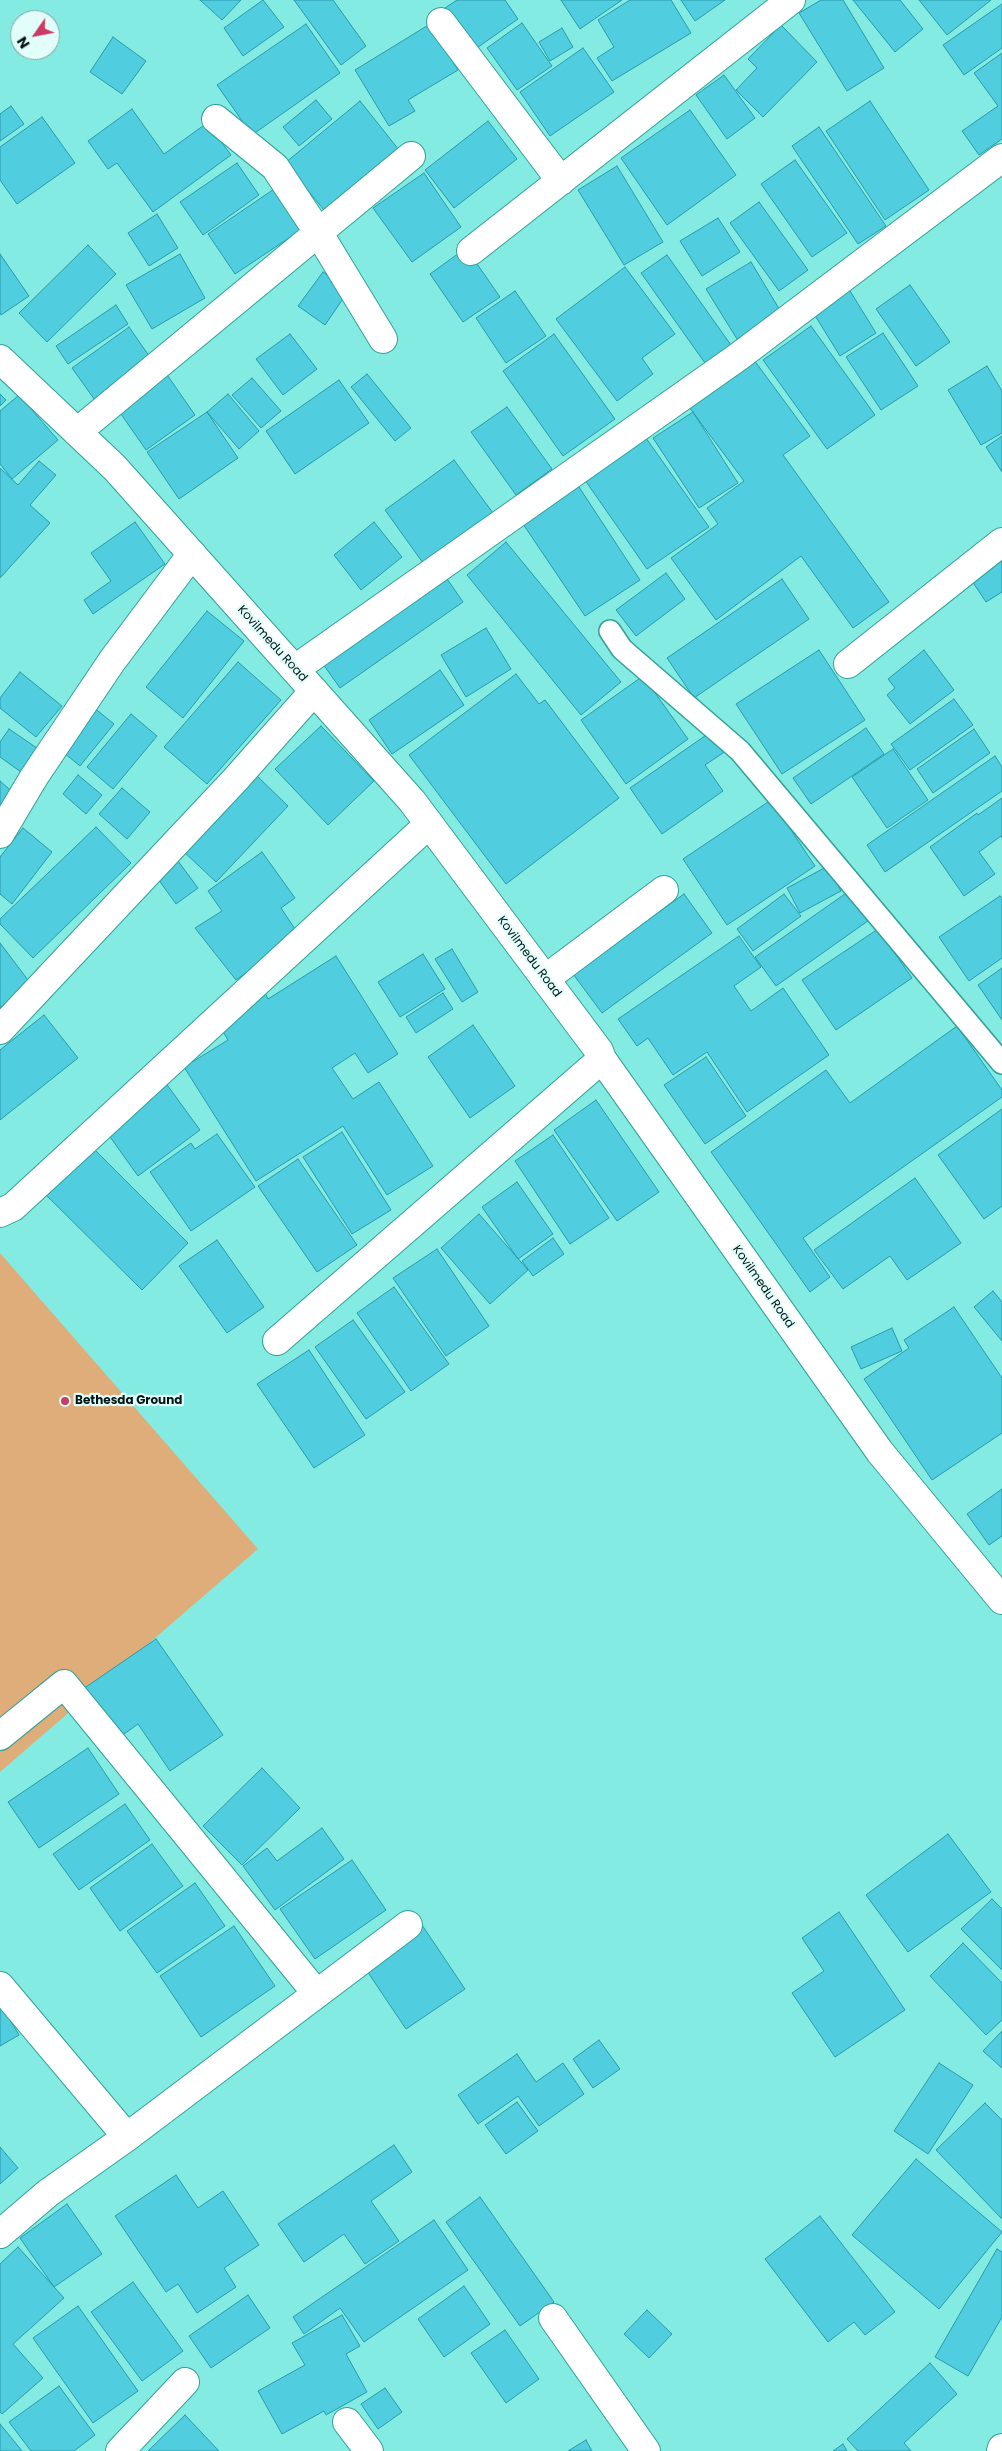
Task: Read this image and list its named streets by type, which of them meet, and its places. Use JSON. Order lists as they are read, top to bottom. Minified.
{"streets":{"street":["Kovilmedu Road"]},"places":["Bethesda Ground"],"north":"bottom left"}
